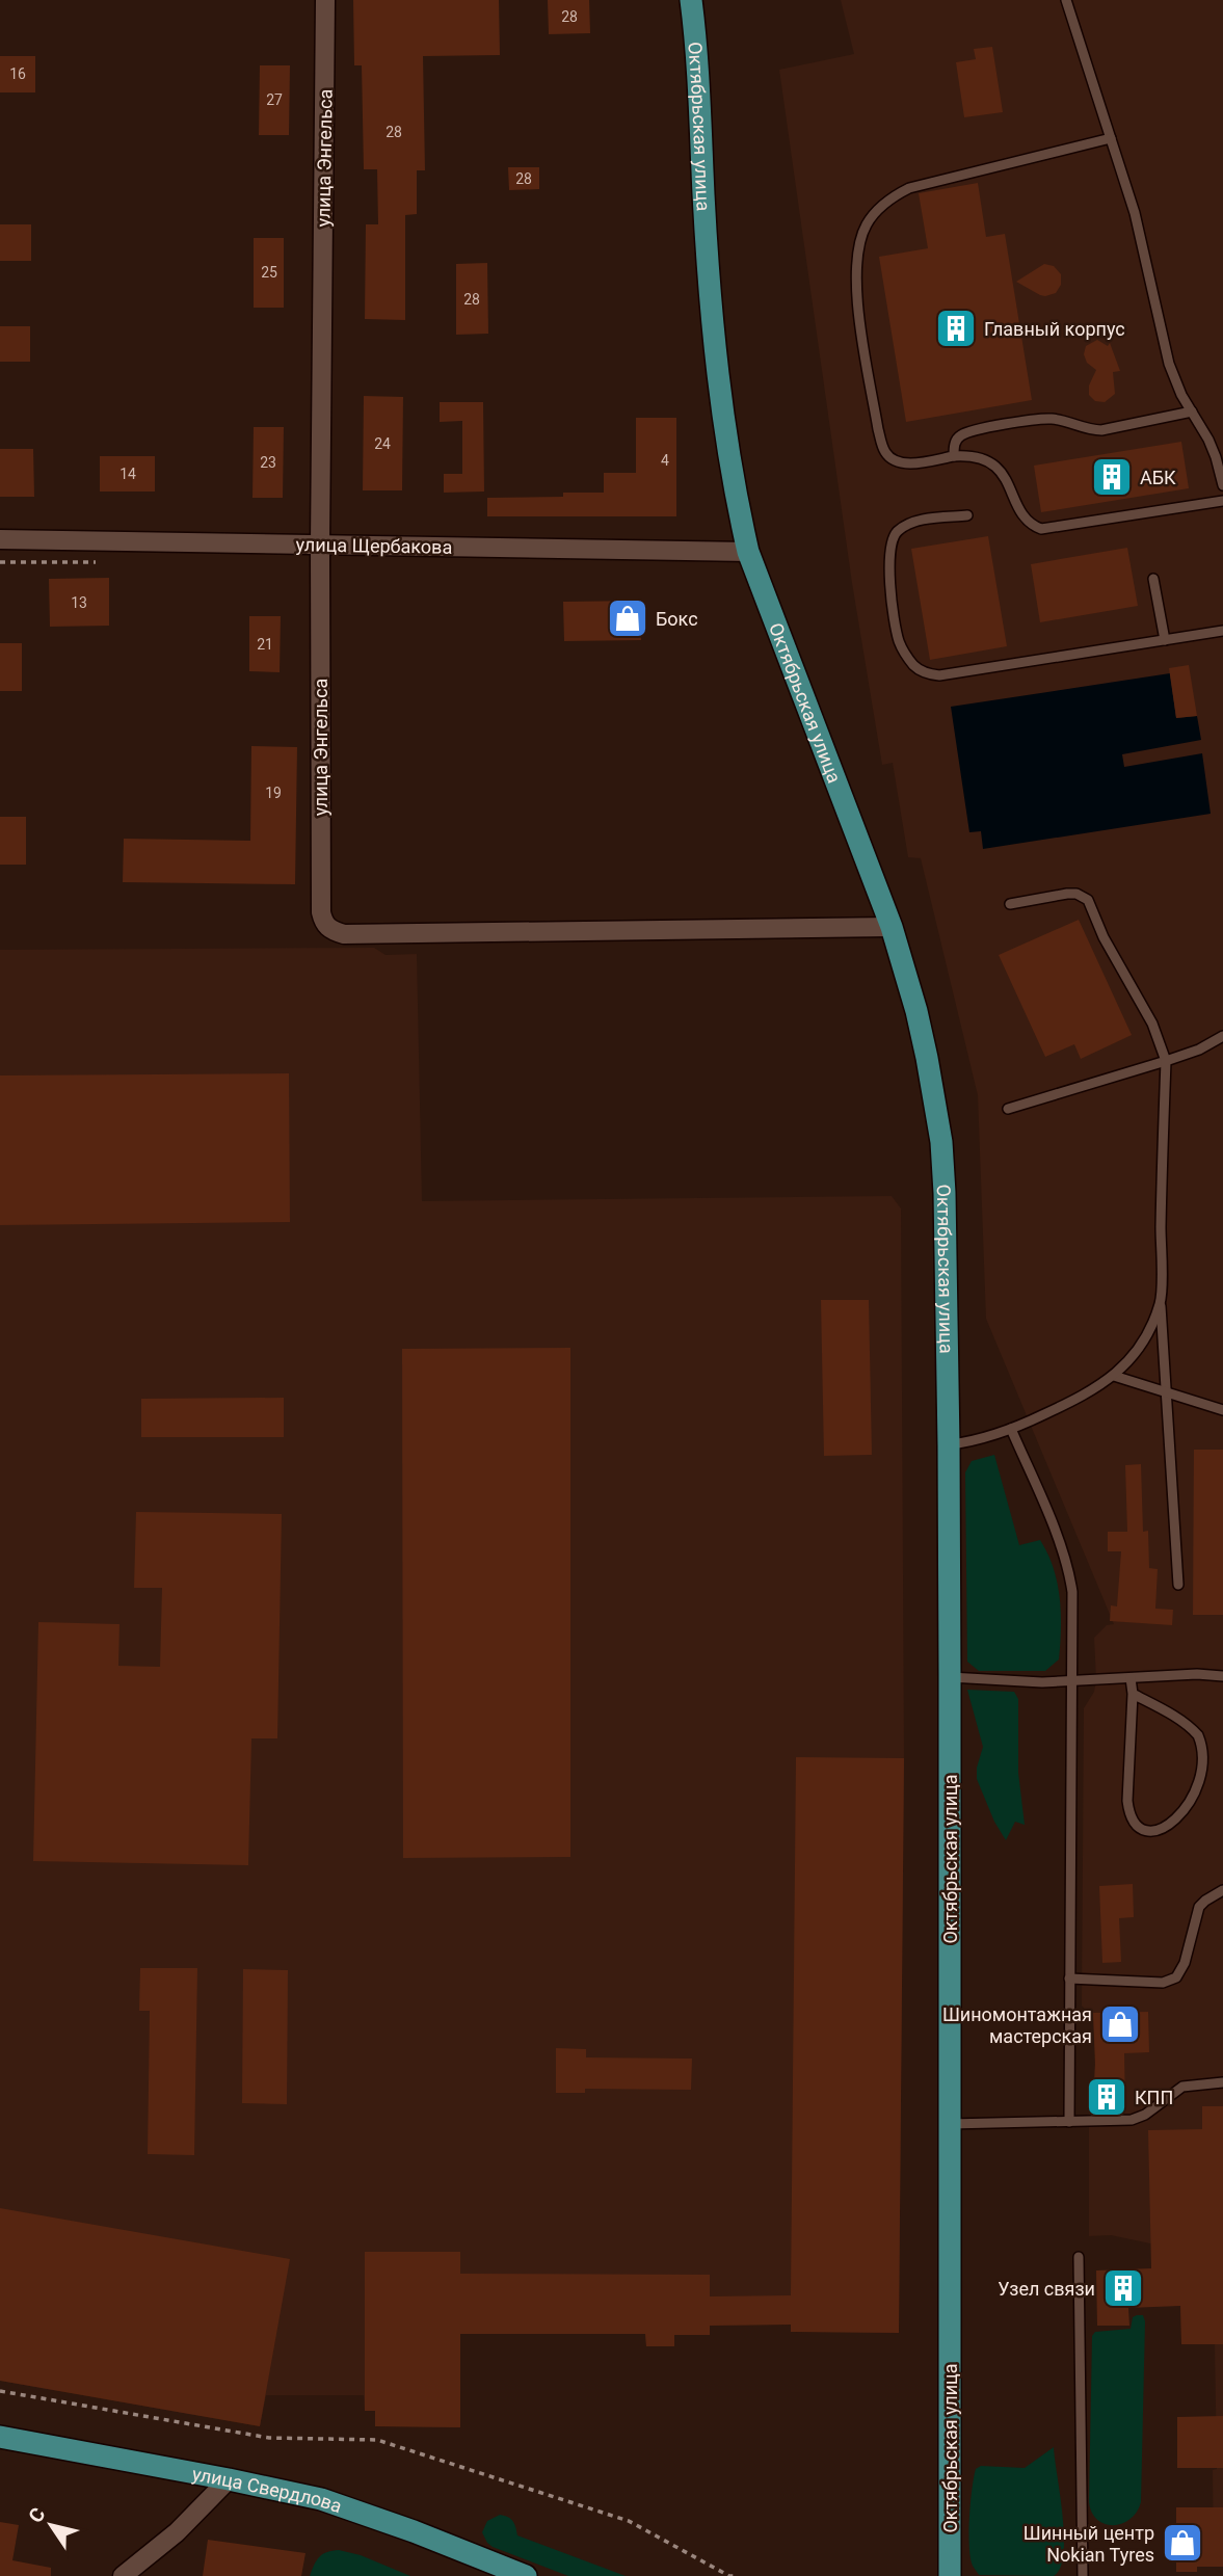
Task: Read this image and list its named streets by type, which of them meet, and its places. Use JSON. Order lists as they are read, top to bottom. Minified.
{"streets":{"main road":["Октябрьская улица","улица Свердлова"],"street":["улица Энгельса","улица Щербакова"]},"crossings":[["Октябрьская улица","улица Энгельса"],["Октябрьская улица","улица Щербакова"],["улица Энгельса","улица Щербакова"]],"places":{"building":["Главный корпус","АБК","КПП","Узел связи"],"shop":["Бокс","Шиномонтажная мастерская","Шинный центр Nokian Tyres"]},"house_numbers":["28","16","27","28","28","25","28","24","4","23","14","13","21","19"],"north":"top left"}
